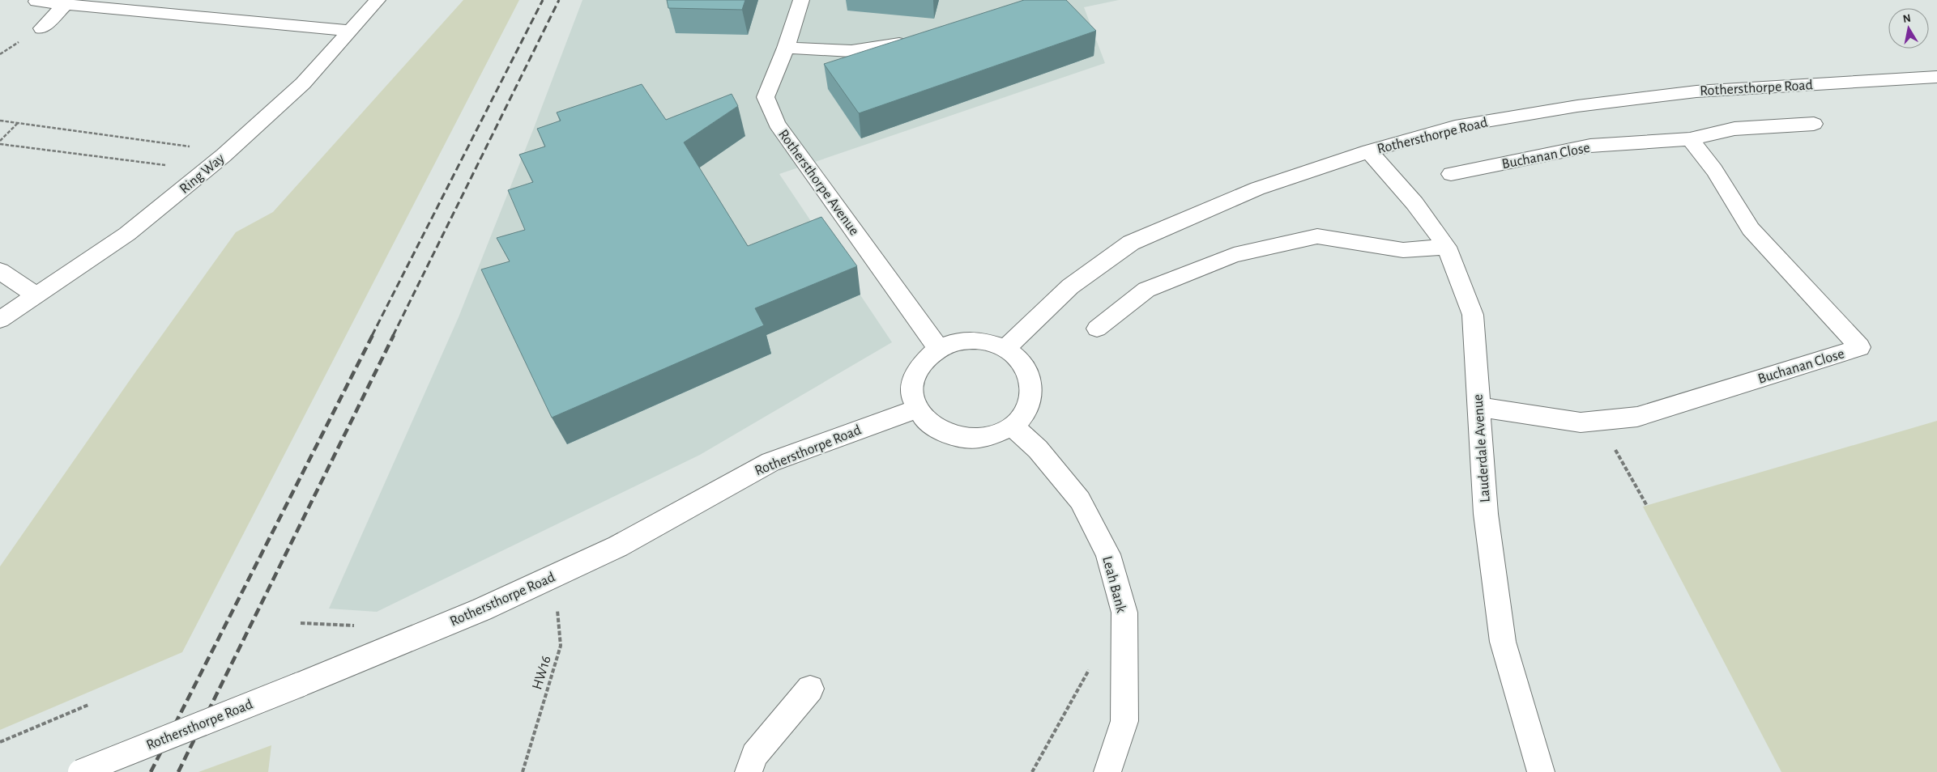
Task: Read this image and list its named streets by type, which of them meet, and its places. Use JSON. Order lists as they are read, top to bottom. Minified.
{"streets":{"street":["Rothersthorpe Road","Buchanan Close","Ring Way","Rothersthorpe Avenue","Lauderdale Avenue","Leah Bank"],"path":["HW16"]},"crossings":[["Rothersthorpe Road","Rothersthorpe Avenue"],["Rothersthorpe Road","Lauderdale Avenue"],["Rothersthorpe Road","Leah Bank"],["Rothersthorpe Road","HW16"],["Buchanan Close","Lauderdale Avenue"],["Rothersthorpe Avenue","Leah Bank"]],"north":"top"}
